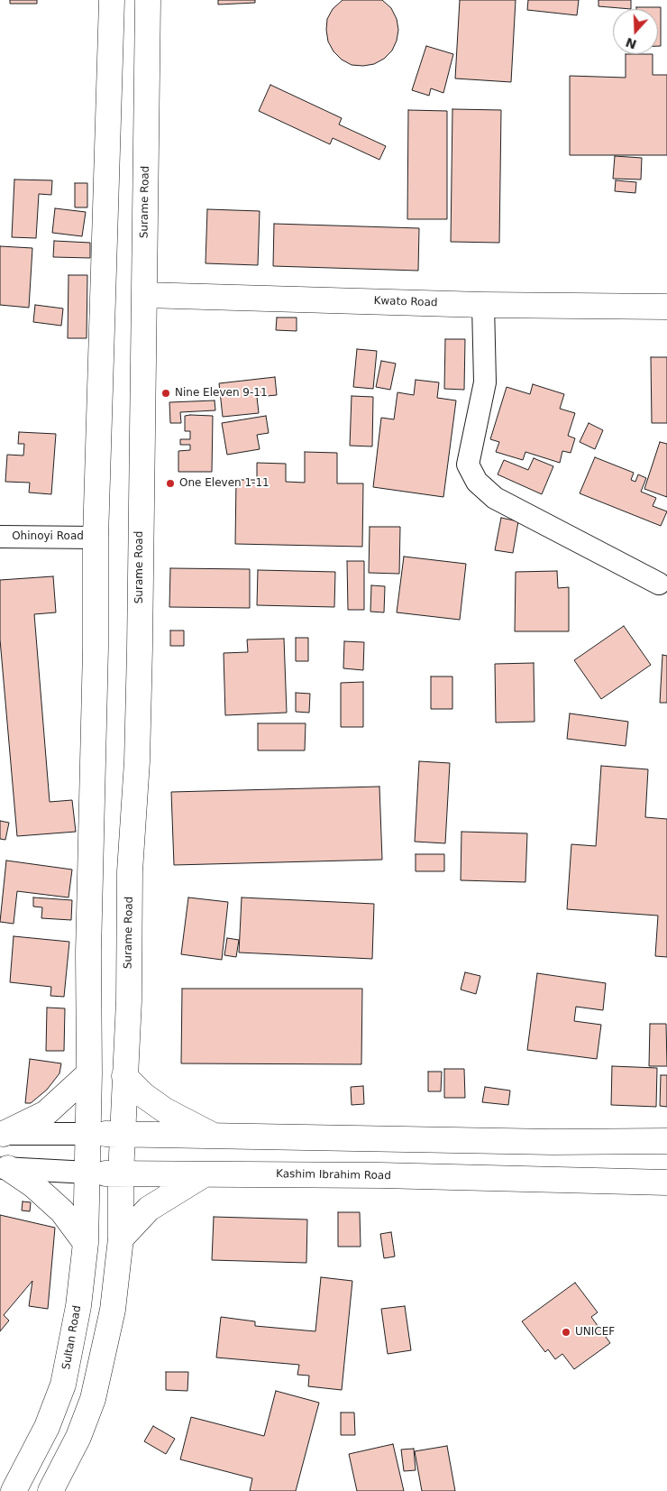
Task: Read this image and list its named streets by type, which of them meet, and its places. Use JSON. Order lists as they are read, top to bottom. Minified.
{"streets":{"street":["Surame Road","Kwato Road","Ohinoyi Road","Kashim Ibrahim Road","Sultan Road"]},"crossings":[["Surame Road","Kwato Road"],["Surame Road","Kashim Ibrahim Road"],["Kashim Ibrahim Road","Sultan Road"]],"places":["Nine Eleven 9-11","One Eleven 1-11","UNICEF"],"north":"bottom"}
